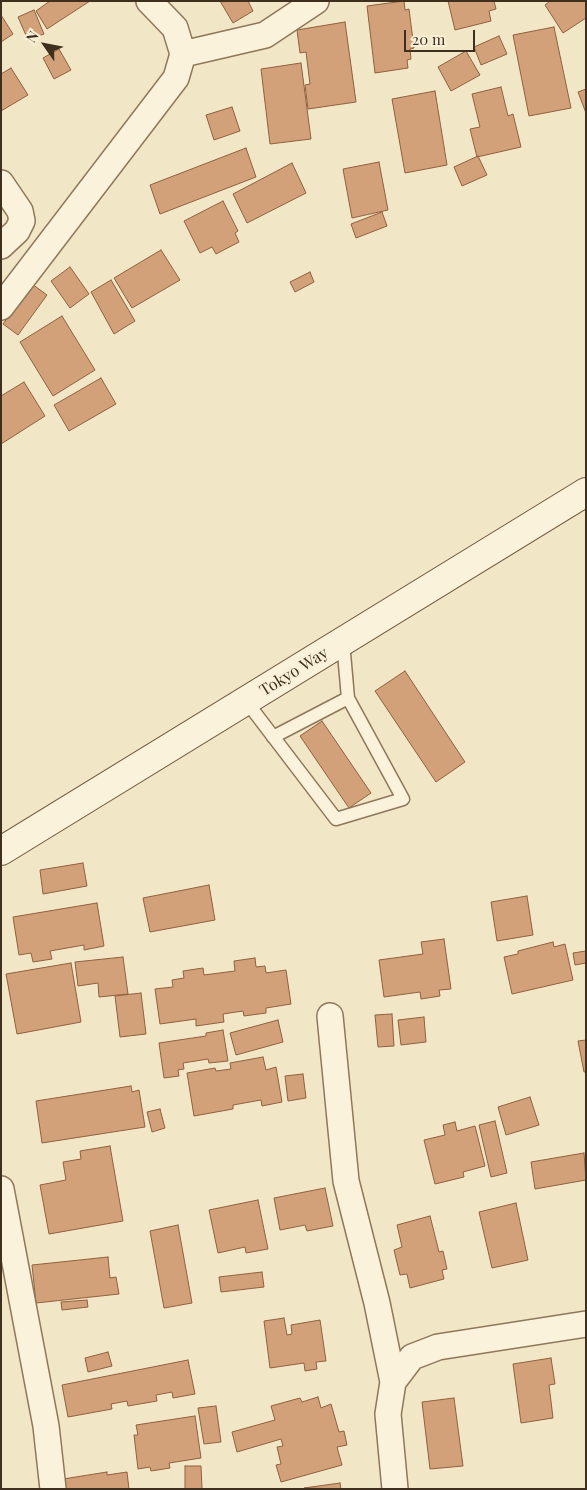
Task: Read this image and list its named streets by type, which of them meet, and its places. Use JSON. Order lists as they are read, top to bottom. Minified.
{"streets":{"main road":["Tokyo Way"]},"scale_bar":"20 m","north":"top left"}
